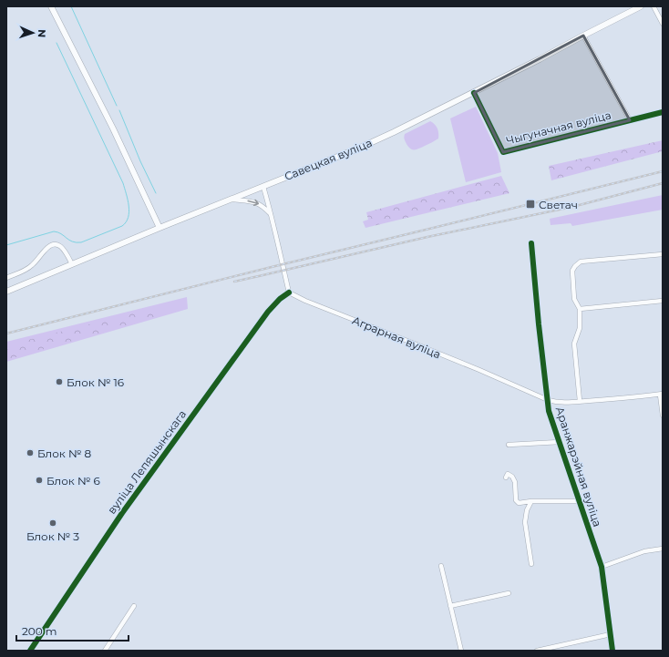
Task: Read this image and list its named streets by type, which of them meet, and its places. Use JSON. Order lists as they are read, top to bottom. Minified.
{"streets":{"main road":["Савецкая вуліца"],"street":["Чыгуначная вуліца","Аграрная вуліца","вуліца Лепяшынскага","Аранжарэйная вуліца"]},"crossings":[["Чыгуначная вуліца","Савецкая вуліца"],["Аграрная вуліца","вуліца Лепяшынскага"],["Аграрная вуліца","Аранжарэйная вуліца"]],"places":{"transit":["Светач"],"other":["Блок № 16","Блок № 8","Блок № 6","Блок № 3"]},"scale_bar":"200 m","north":"right"}
